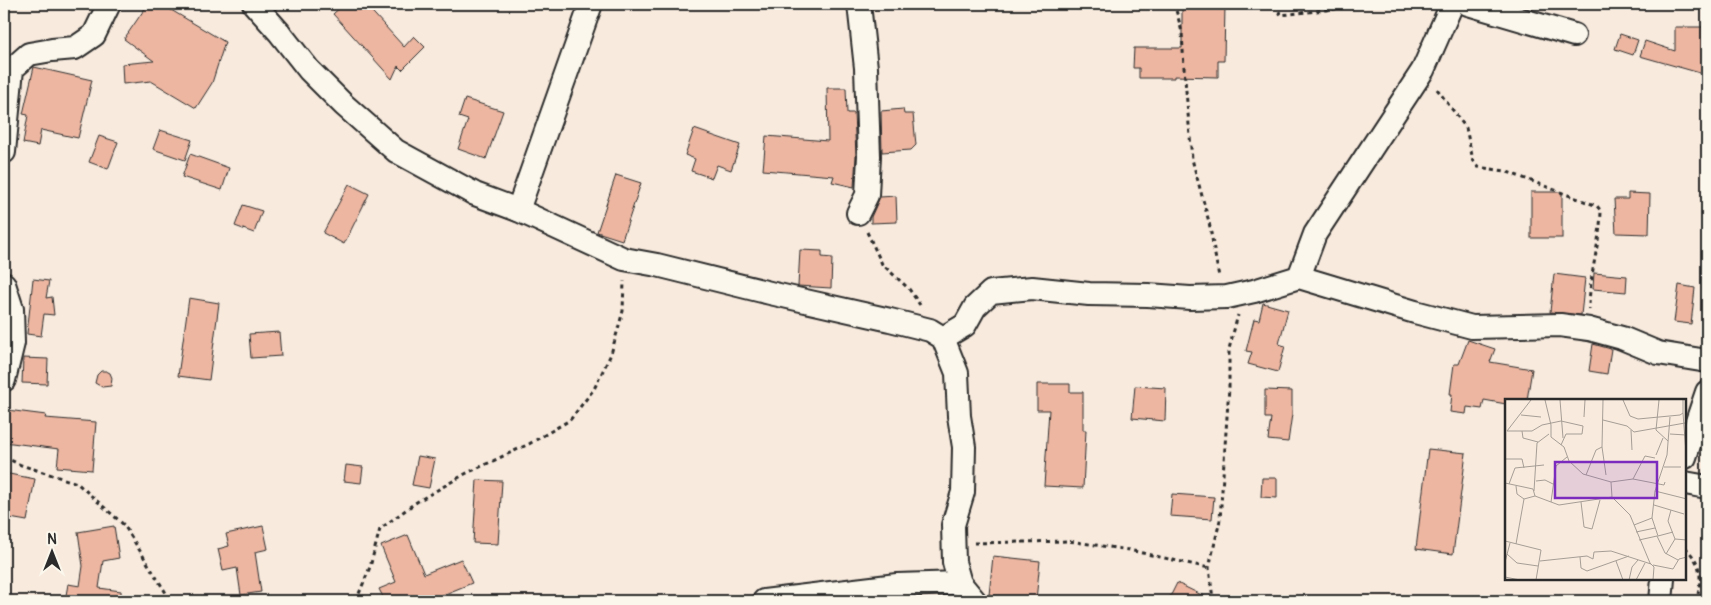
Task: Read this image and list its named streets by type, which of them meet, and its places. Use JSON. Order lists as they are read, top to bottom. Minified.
{"north":"top"}
